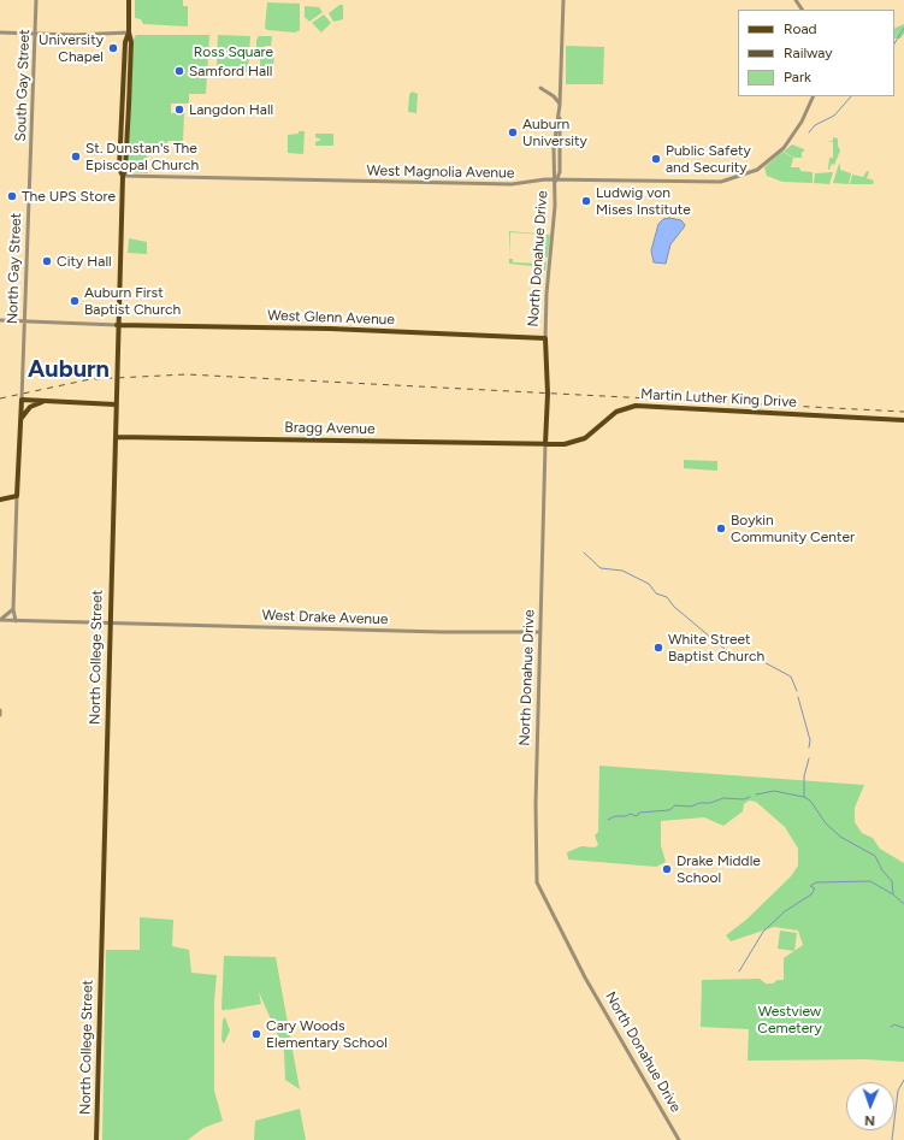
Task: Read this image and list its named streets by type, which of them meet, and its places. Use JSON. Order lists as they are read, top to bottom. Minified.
{"streets":{"main road":["North Donahue Drive","North Gay Street","West Glenn Avenue","Martin Luther King Drive","Bragg Avenue","North College Street"],"street":["South Gay Street","West Magnolia Avenue","West Drake Avenue"]},"crossings":[["South Gay Street","North Gay Street"],["West Magnolia Avenue","North Donahue Drive"],["West Magnolia Avenue","North College Street"],["North Donahue Drive","West Glenn Avenue"],["North Donahue Drive","Martin Luther King Drive"],["North Donahue Drive","Bragg Avenue"],["North Donahue Drive","West Drake Avenue"],["North Gay Street","West Drake Avenue"],["West Glenn Avenue","North College Street"],["Martin Luther King Drive","Bragg Avenue"],["Bragg Avenue","North College Street"],["West Drake Avenue","North College Street"]],"districts":["Auburn"],"parks":["Ross Square","Westview Cemetery"],"places":["University Chapel","Samford Hall","Langdon Hall","Auburn University","St. Dunstan's The Episcopal Church","Public Safety and Security","The UPS Store","Ludwig von Mises Institute","City Hall","Auburn First Baptist Church","Boykin Community Center","White Street Baptist Church","Drake Middle School","Cary Woods Elementary School"],"legend":["Road","Railway","Park"],"north":"bottom"}
